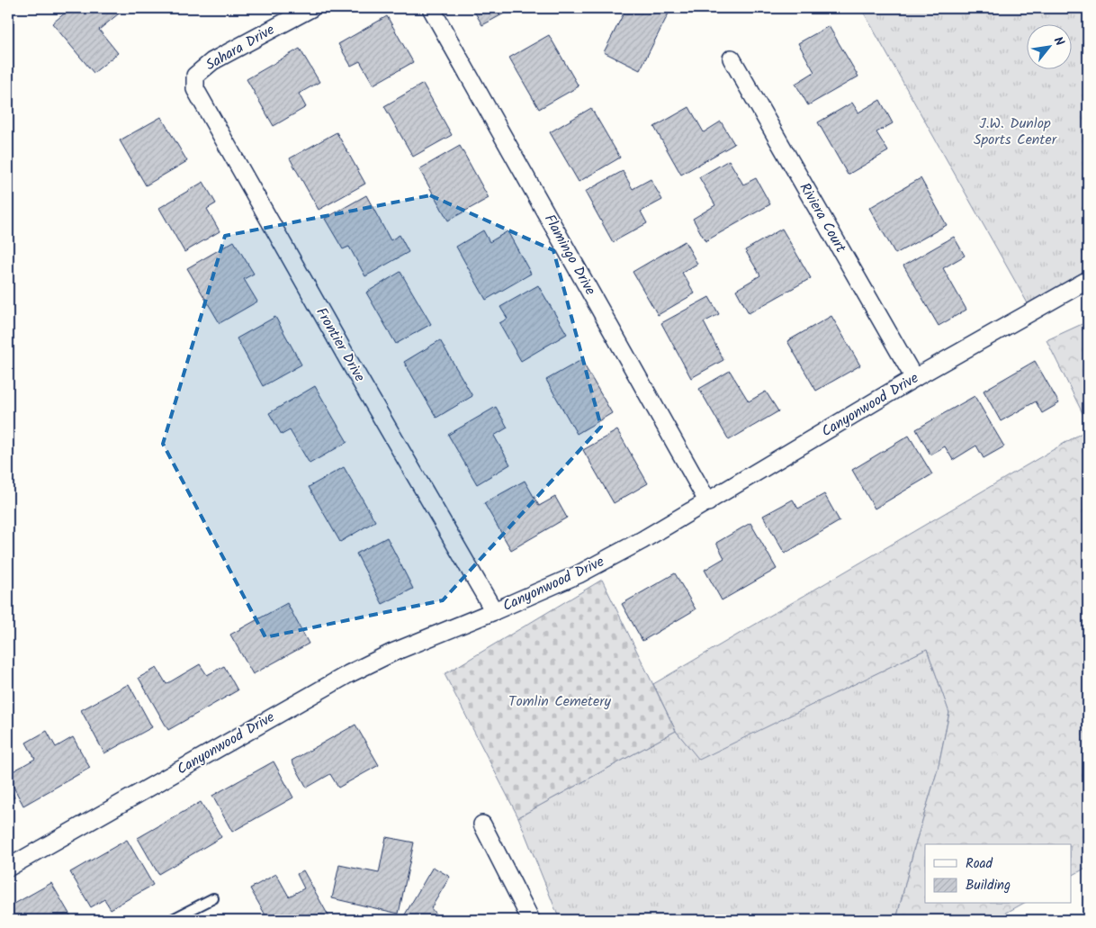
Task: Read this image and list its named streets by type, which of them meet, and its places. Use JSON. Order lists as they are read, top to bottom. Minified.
{"streets":{"street":["Sahara Drive","Riviera Court","Flamingo Drive","Frontier Drive","Canyonwood Drive"]},"crossings":[["Sahara Drive","Frontier Drive"],["Riviera Court","Canyonwood Drive"],["Flamingo Drive","Canyonwood Drive"],["Frontier Drive","Canyonwood Drive"]],"parks":["J.W. Dunlop Sports Center","Tomlin Cemetery"],"legend":["Road","Building"],"north":"top right"}
